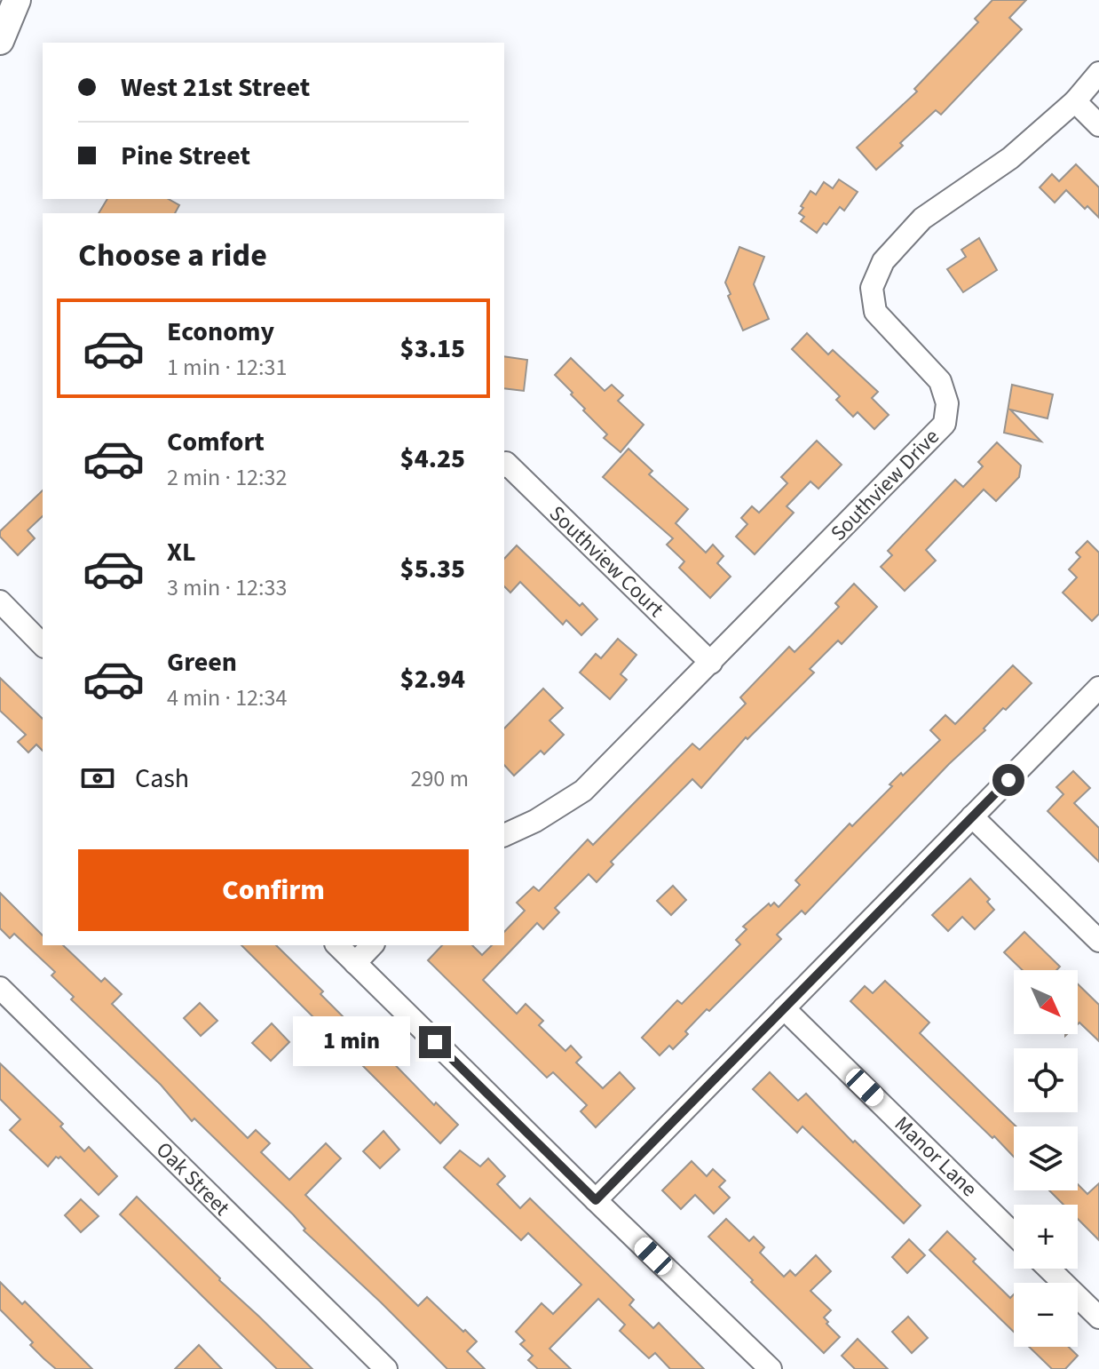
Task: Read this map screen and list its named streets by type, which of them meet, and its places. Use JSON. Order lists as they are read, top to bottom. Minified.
{"streets":{"street":["Southview Drive","Southview Court","Manor Lane","Oak Street"]},"crossings":[["Southview Drive","Southview Court"]],"north":"bottom right","page":{"banner":["West 21st Street","Pine Street"],"heading":"Choose a ride","list":[{"name":"Economy","note":"1 min · 12:31","value":"$3.15"},{"name":"Comfort","note":"2 min · 12:32","value":"$4.25"},{"name":"XL","note":"3 min · 12:33","value":"$5.35"},{"name":"Green","note":"4 min · 12:34","value":"$2.94"}],"pay":["Cash","290 m"],"buttons":"Confirm","map_buttons":["+","−"],"bubble":"1 min"}}
